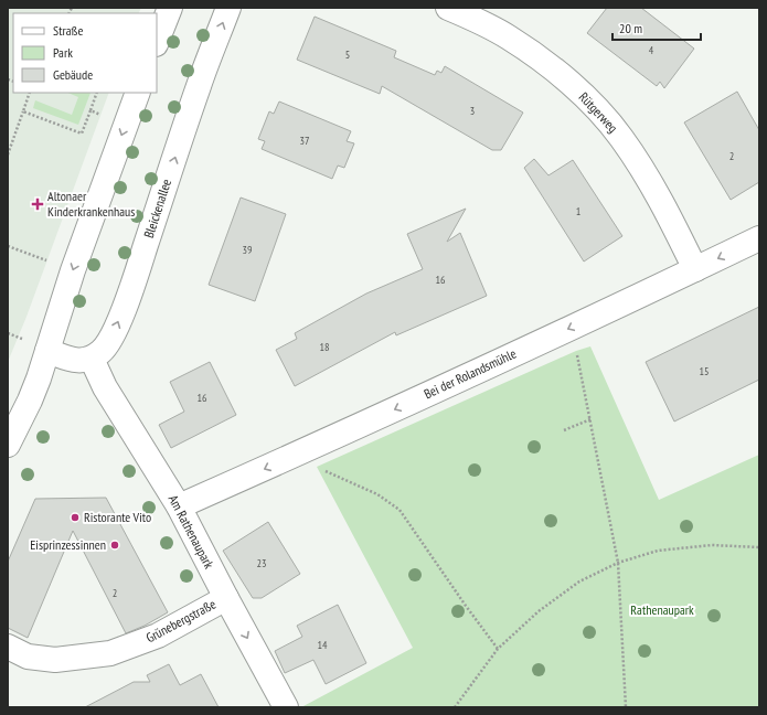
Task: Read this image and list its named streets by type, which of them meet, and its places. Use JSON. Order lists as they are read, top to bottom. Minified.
{"streets":{"street":["Rütgerweg","Bleickenallee","Bei der Rolandsmühle","Am Rathenaupark","Grünebergstraße"]},"crossings":[["Rütgerweg","Bei der Rolandsmühle"],["Bleickenallee","Am Rathenaupark"],["Bei der Rolandsmühle","Am Rathenaupark"],["Am Rathenaupark","Grünebergstraße"]],"one_way":["Bei der Rolandsmühle"],"parks":["Rathenaupark"],"places":{"health":["Altonaer Kinderkrankenhaus"],"other":["Ristorante Vito","Eisprinzessinnen"]},"house_numbers":["4","5","3","37","2","1","39","16","18","15","16","23","2","14"],"legend":["Straße","Park","Gebäude"],"scale_bar":"20 m"}
